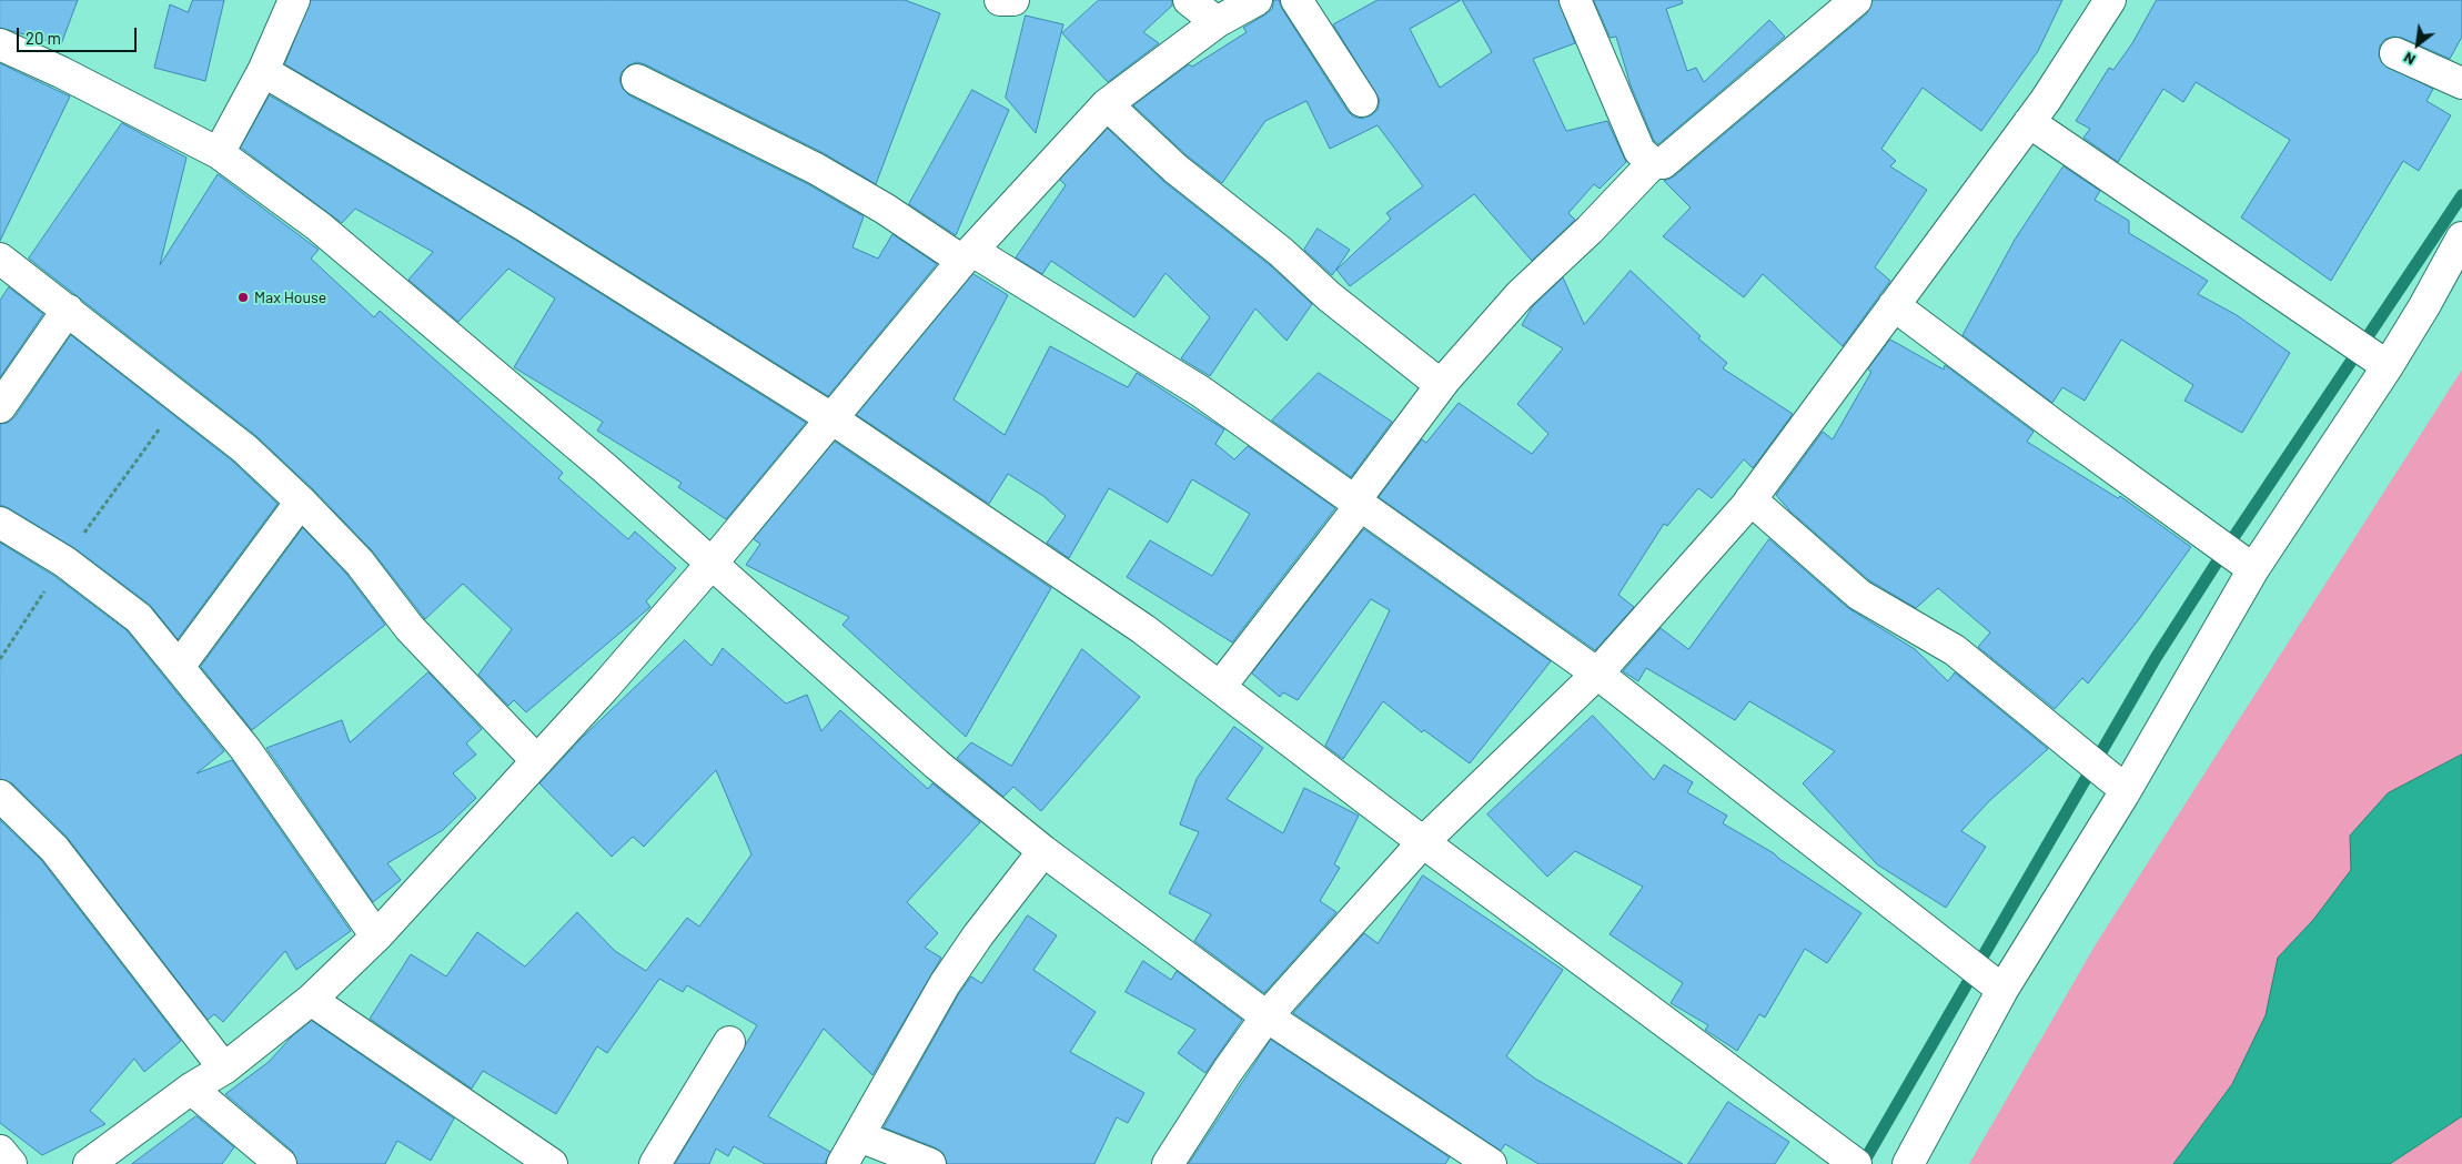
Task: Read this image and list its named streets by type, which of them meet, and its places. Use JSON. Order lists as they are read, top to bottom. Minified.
{"places":["Max House"],"scale_bar":"20 m","north":"bottom left"}
